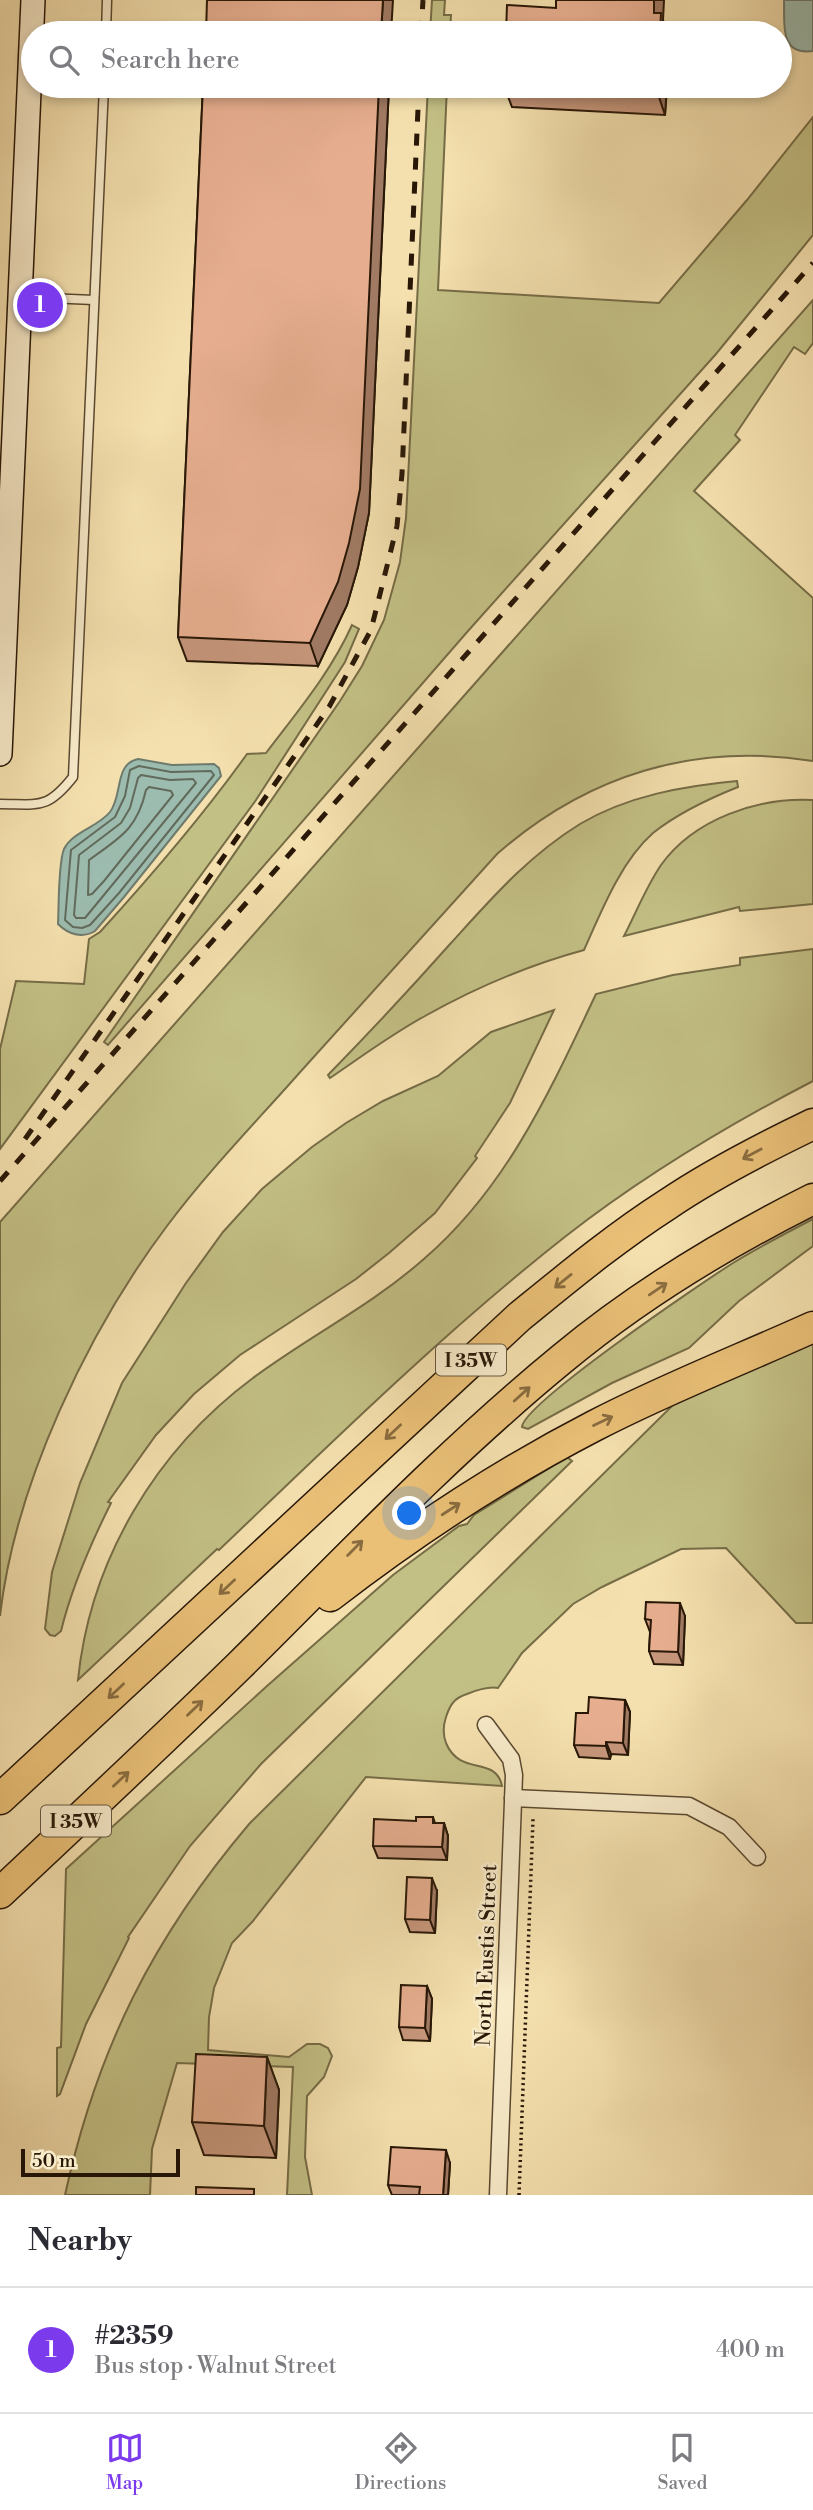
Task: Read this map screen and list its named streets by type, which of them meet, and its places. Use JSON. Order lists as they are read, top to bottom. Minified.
{"streets":{"highway":["I 35W"],"street":["North Eustis Street"]},"scale_bar":"50 m","page":{"search":"Search here","pins":"1","scale":"50 m","heading":"Nearby","list":[{"mark":"1","name":"#2359","note":"Bus stop · Walnut Street","value":"400 m"}],"nav":["Map","Directions","Saved"]}}
